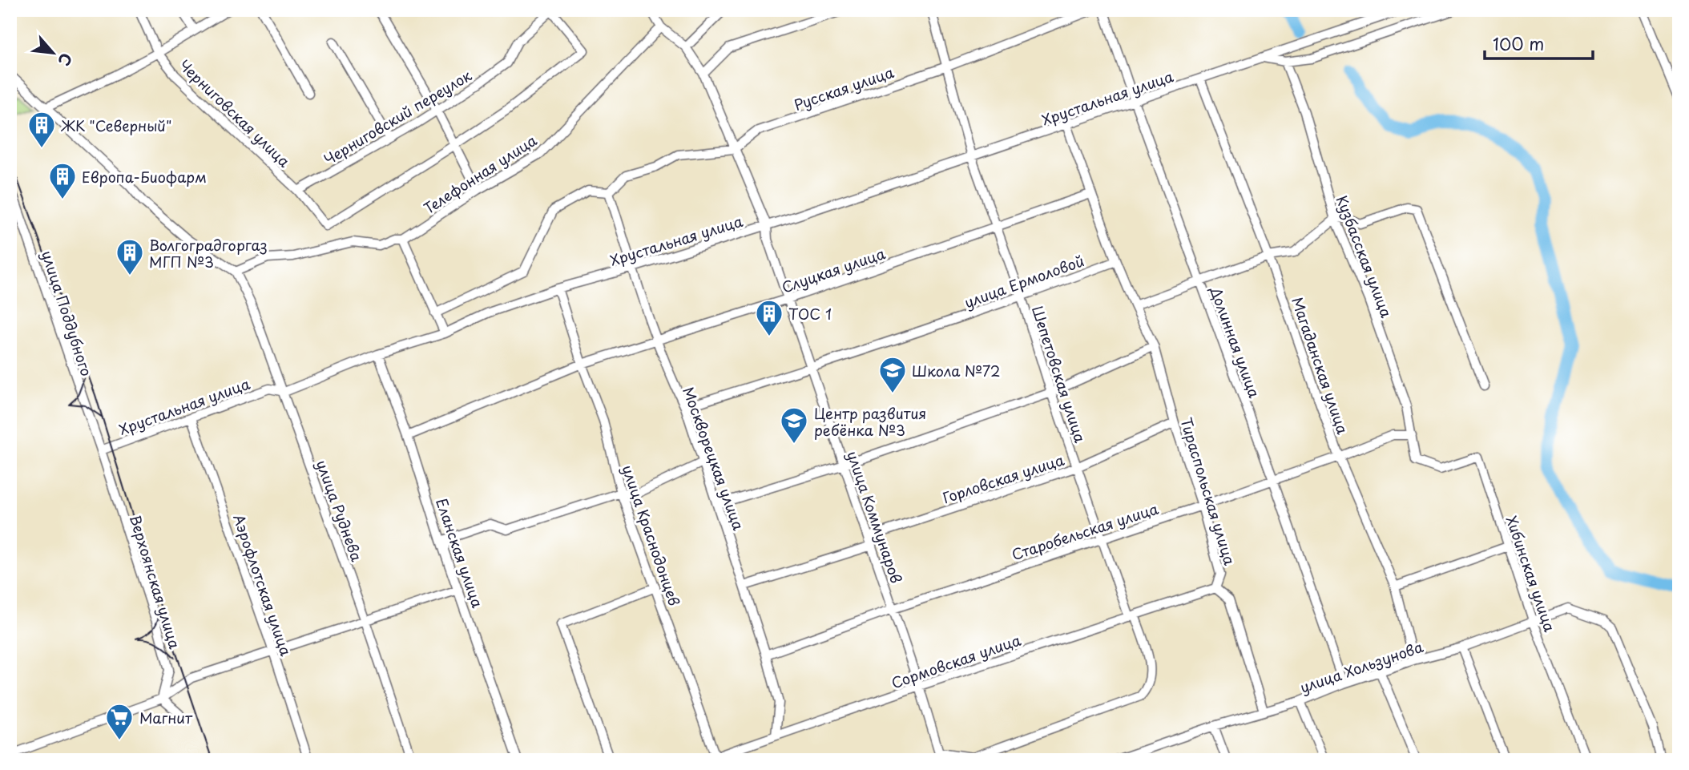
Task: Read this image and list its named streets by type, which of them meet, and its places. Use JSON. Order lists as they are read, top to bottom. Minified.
{"streets":{"street":["Русская улица","Хрустальная улица","Черниговская улица","Черниговский переулок","Телефонная улица","Кузбасская улица","Слуцкая улица","улица Ермоловой","улица Поддубного","Долинная улица","Магаданская улица","Шепетовская улица","Москворецкая улица","Горловская улица","Тираспольская улица","улица Руднева","улица Коммунаров","Старобельская улица","улица Краснодонцев","Еланская улица","Хибинская улица","Верхоянская улица","Аэрофлотская улица","Сормовская улица","улица Хользунова"]},"crossings":[["Русская улица","Шепетовская улица"],["Русская улица","улица Коммунаров"],["Хрустальная улица","Кузбасская улица"],["Хрустальная улица","улица Поддубного"],["Хрустальная улица","Долинная улица"],["Хрустальная улица","Магаданская улица"],["Хрустальная улица","Шепетовская улица"],["Хрустальная улица","Москворецкая улица"],["Хрустальная улица","улица Руднева"],["Хрустальная улица","улица Коммунаров"],["Хрустальная улица","улица Краснодонцев"],["Хрустальная улица","Еланская улица"],["Хрустальная улица","Верхоянская улица"],["Хрустальная улица","Аэрофлотская улица"],["Черниговская улица","Черниговский переулок"],["Телефонная улица","улица Руднева"],["Телефонная улица","улица Коммунаров"],["Кузбасская улица","Старобельская улица"],["Кузбасская улица","Хибинская улица"],["Слуцкая улица","Шепетовская улица"],["Слуцкая улица","Москворецкая улица"],["Слуцкая улица","улица Коммунаров"],["Слуцкая улица","улица Краснодонцев"],["Слуцкая улица","Еланская улица"],["улица Ермоловой","Шепетовская улица"],["улица Ермоловой","Москворецкая улица"],["улица Ермоловой","улица Коммунаров"],["улица Поддубного","Верхоянская улица"],["Долинная улица","Старобельская улица"],["Долинная улица","улица Хользунова"],["Магаданская улица","Старобельская улица"],["Магаданская улица","улица Хользунова"],["Шепетовская улица","Горловская улица"],["Шепетовская улица","улица Коммунаров"],["Шепетовская улица","Старобельская улица"],["Шепетовская улица","Сормовская улица"],["Москворецкая улица","Старобельская улица"],["Москворецкая улица","Сормовская улица"],["Горловская улица","Тираспольская улица"],["Горловская улица","улица Коммунаров"],["Тираспольская улица","Старобельская улица"],["Тираспольская улица","Сормовская улица"],["улица Коммунаров","Старобельская улица"],["улица Коммунаров","Сормовская улица"],["улица Краснодонцев","Сормовская улица"],["Хибинская улица","улица Хользунова"]],"places":{"building":["ЖК \"Северный\"","Европа-Биофарм","Волгоградгоргаз МГП №3","ТОС 1"],"school or university":["Школа №72","Центр развития ребёнка №3"],"supermarket":["Магнит"]},"scale_bar":"100 m","north":"bottom right"}
